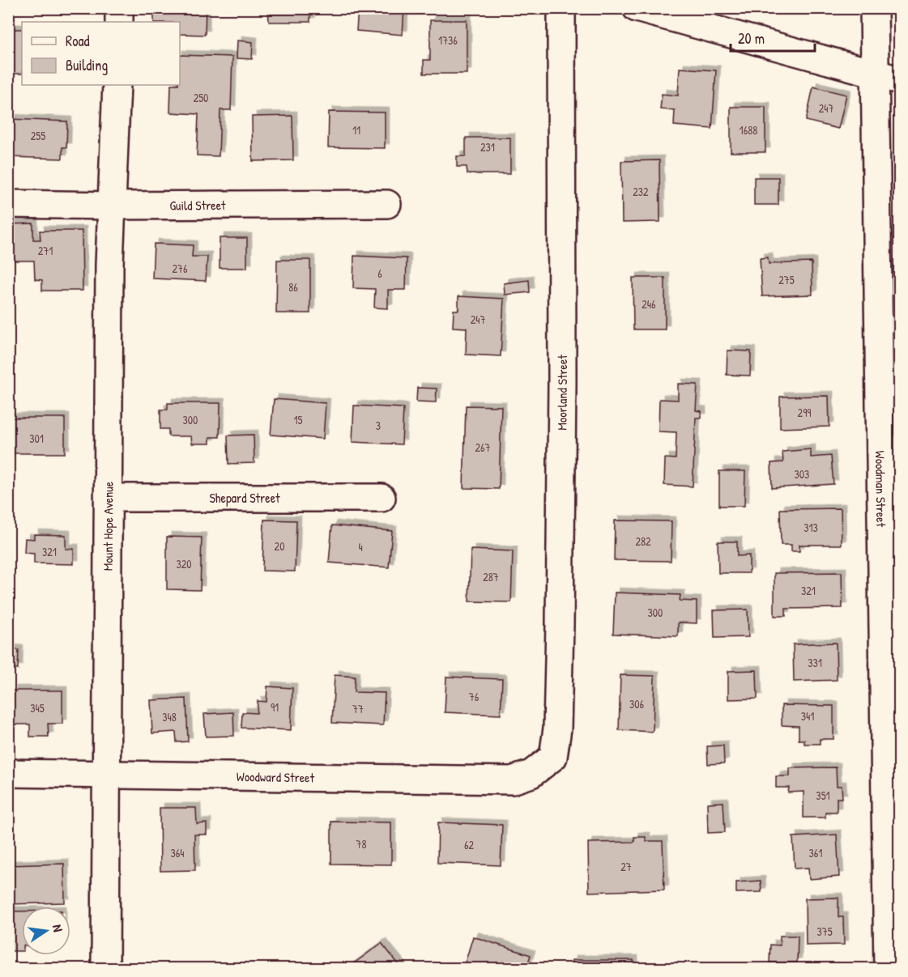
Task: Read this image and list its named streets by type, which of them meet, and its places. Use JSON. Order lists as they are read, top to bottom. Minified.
{"streets":{"street":["Guild Street","Moorland Street","Woodman Street","Shepard Street","Mount Hope Avenue","Woodward Street"]},"crossings":[["Guild Street","Mount Hope Avenue"],["Moorland Street","Woodward Street"],["Shepard Street","Mount Hope Avenue"],["Mount Hope Avenue","Woodward Street"]],"house_numbers":["1736","250","247","11","1688","255","231","232","271","276","6","275","86","246","247","299","300","15","3","301","267","303","313","282","20","4","321","320","287","321","300","331","76","306","91","345","77","341","348","351","78","62","364","361","27","375"],"legend":["Road","Building"],"scale_bar":"20 m","north":"right"}
